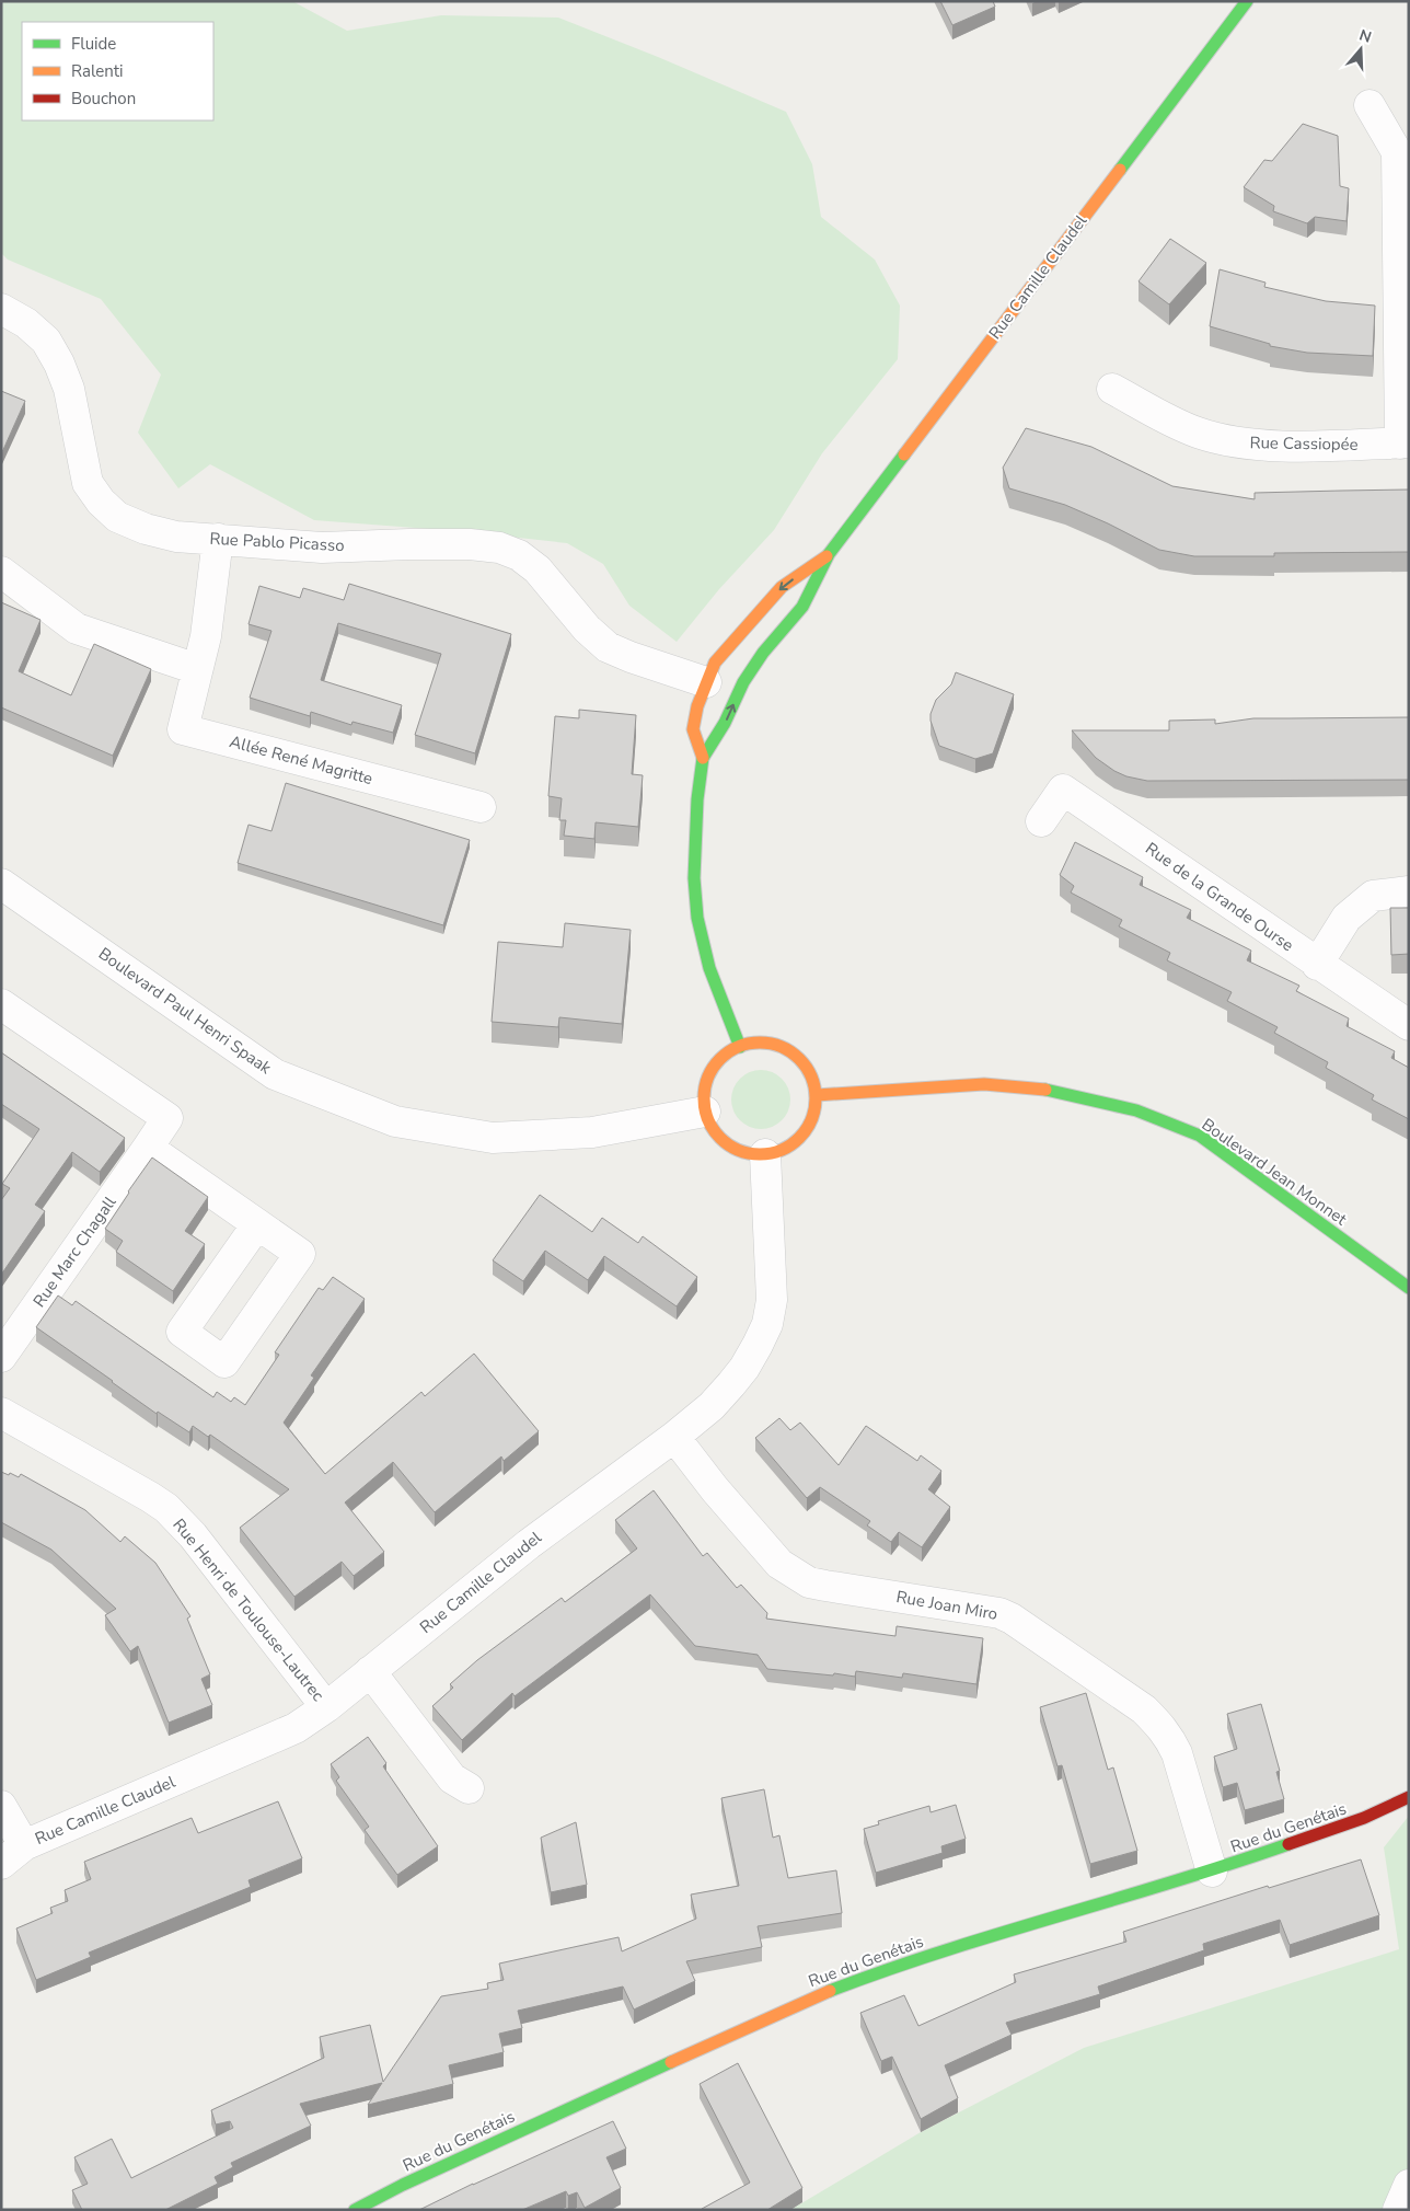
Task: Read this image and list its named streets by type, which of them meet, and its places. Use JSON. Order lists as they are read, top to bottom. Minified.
{"streets":{"street":["Rue Camille Claudel","Rue Cassiopée","Rue Pablo Picasso","Allée René Magritte","Rue de la Grande Ourse","Boulevard Paul Henri Spaak","Boulevard Jean Monnet","Rue Marc Chagall","Rue Joan Miro","Rue Henri de Toulouse-Lautrec","Rue du Genétais"]},"crossings":[["Rue Camille Claudel","Rue Pablo Picasso"],["Rue Camille Claudel","Boulevard Paul Henri Spaak"],["Rue Camille Claudel","Boulevard Jean Monnet"],["Rue Camille Claudel","Rue Joan Miro"],["Rue Camille Claudel","Rue Henri de Toulouse-Lautrec"],["Rue Pablo Picasso","Allée René Magritte"],["Boulevard Paul Henri Spaak","Boulevard Jean Monnet"],["Rue Joan Miro","Rue du Genétais"]],"legend":["Fluide","Ralenti","Bouchon"],"north":"top"}
